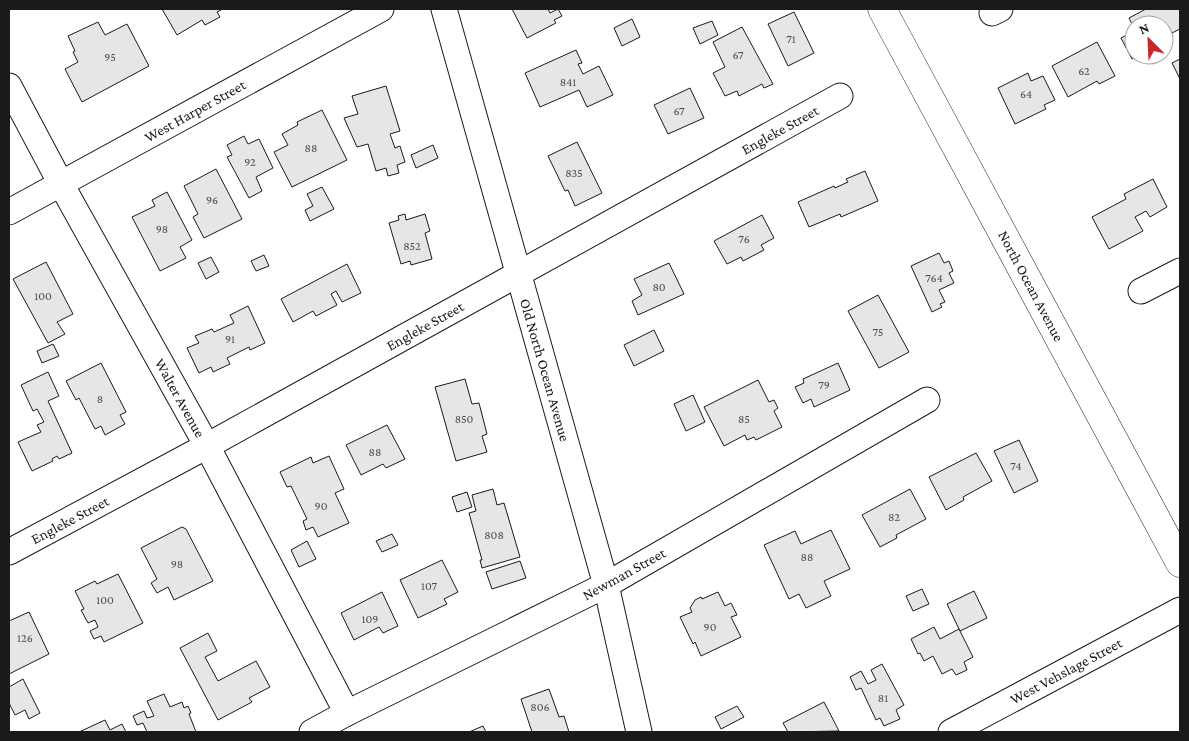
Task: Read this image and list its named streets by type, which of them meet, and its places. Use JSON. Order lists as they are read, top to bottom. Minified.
{"streets":{"main road":["North Ocean Avenue"],"street":["West Harper Street","Engleke Street","Old North Ocean Avenue","Walter Avenue","Newman Street","West Vehslage Street"]},"crossings":[["West Harper Street","Walter Avenue"],["Engleke Street","Old North Ocean Avenue"],["Engleke Street","Walter Avenue"],["Old North Ocean Avenue","Newman Street"],["Walter Avenue","Newman Street"]],"house_numbers":["71","67","95","62","841","64","67","88","92","835","96","98","76","852","764","80","100","75","91","79","8","850","85","88","74","90","82","808","88","98","107","100","109","90","126","81","806"],"north":"top left"}
